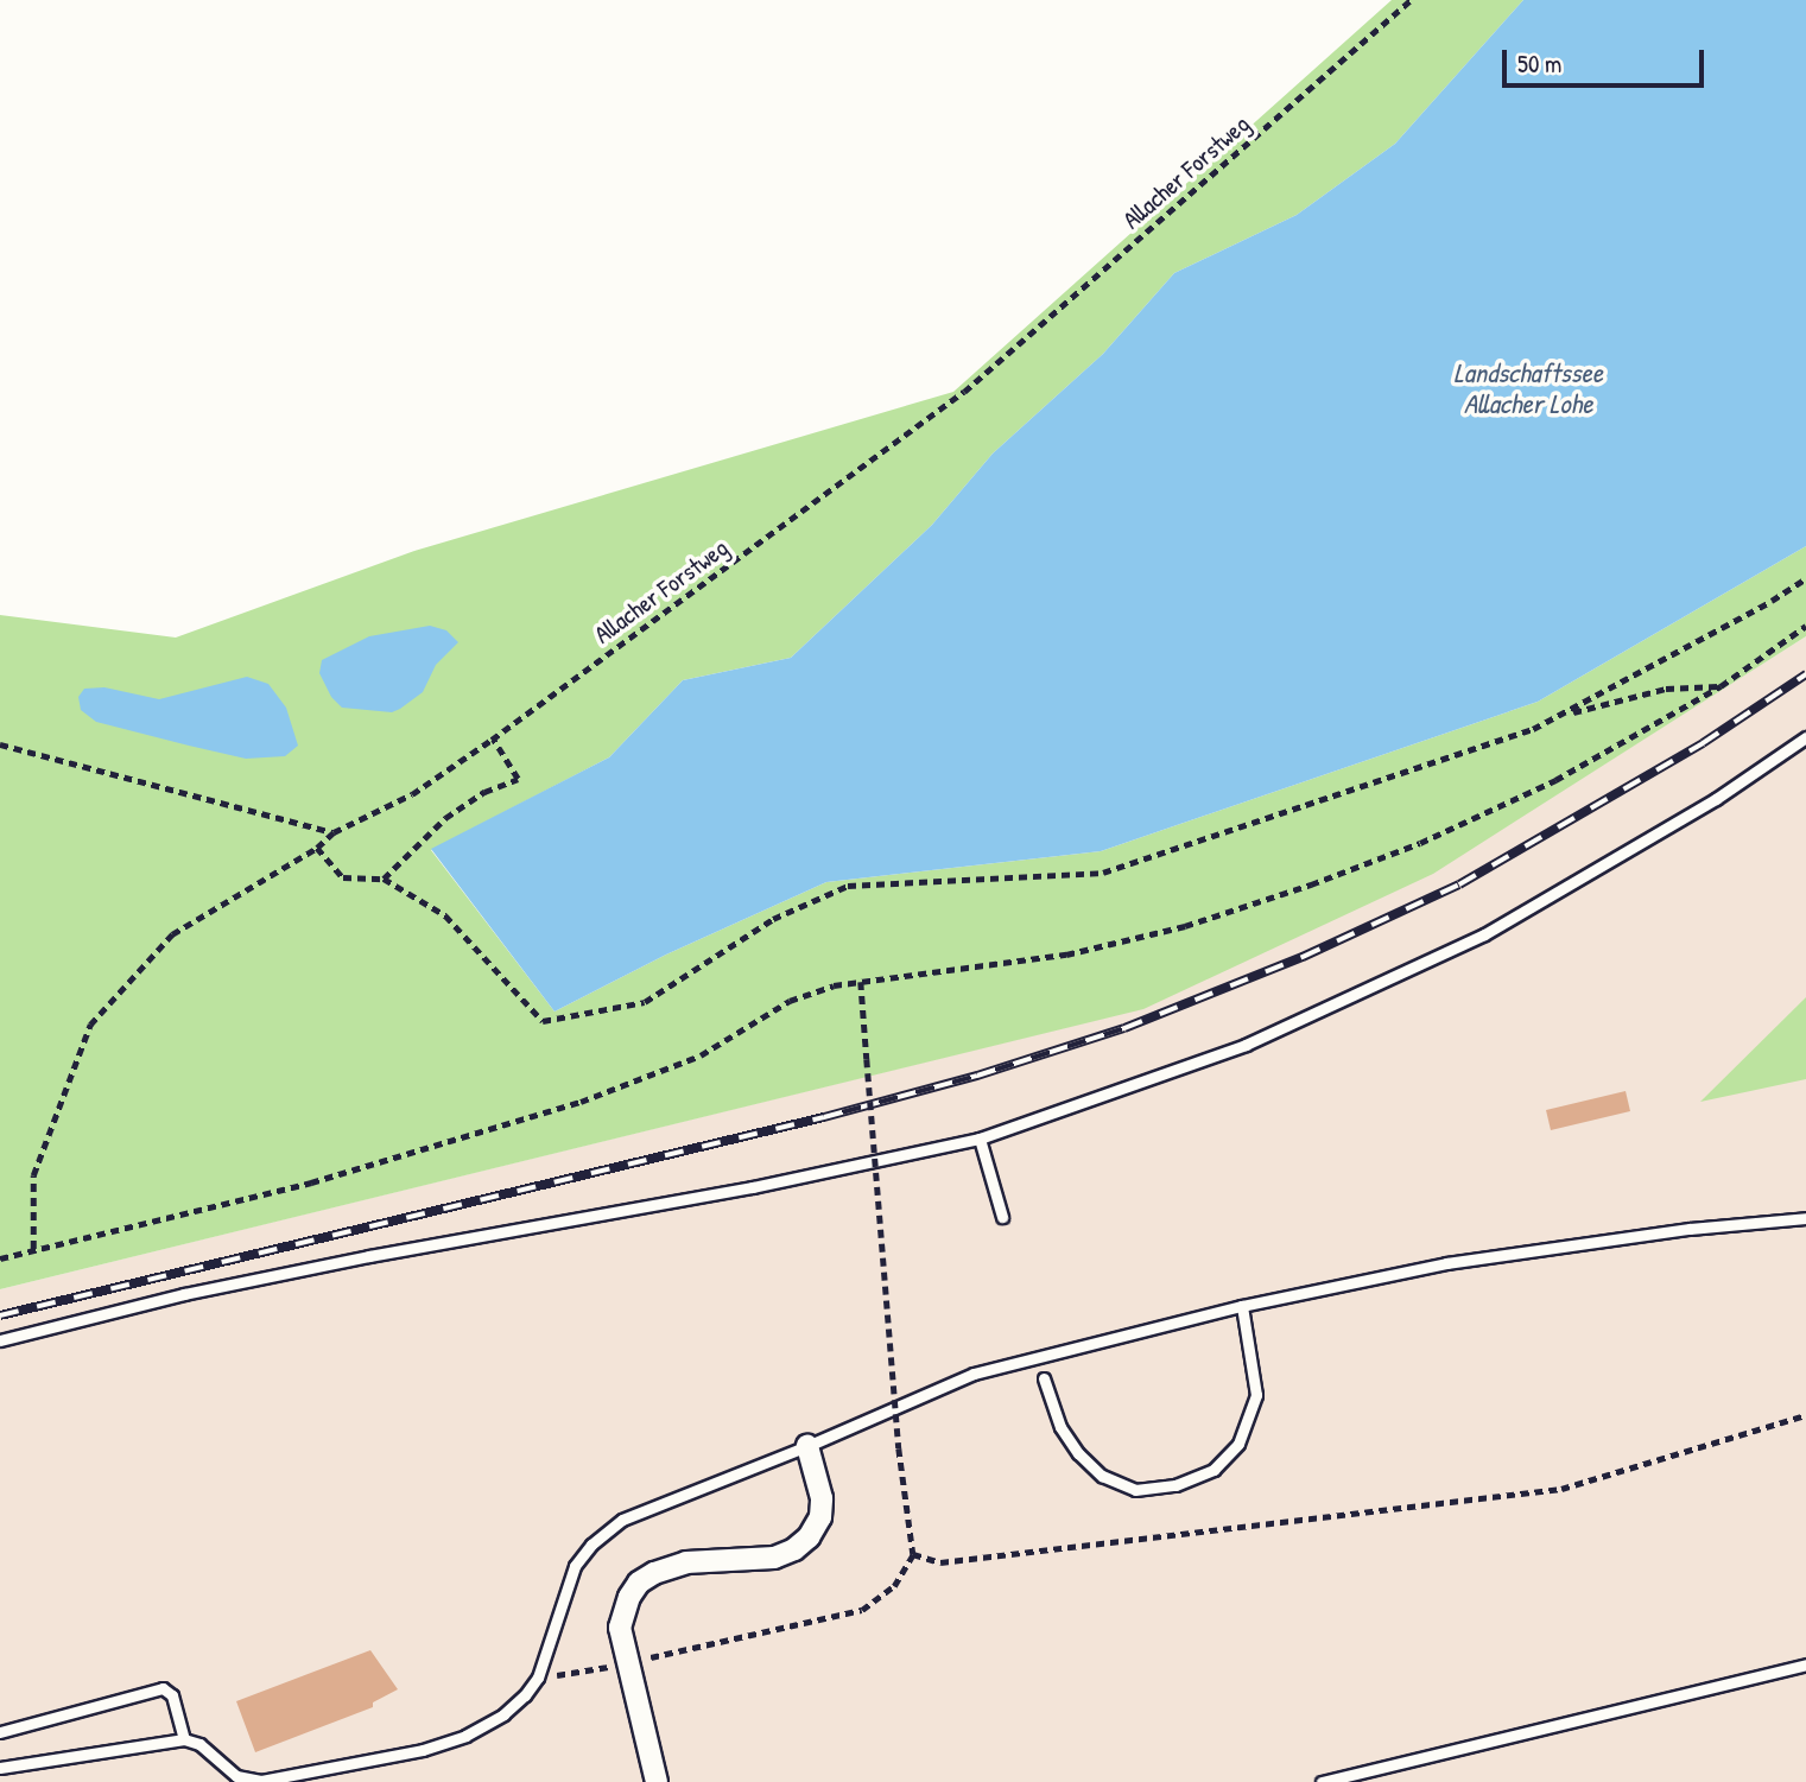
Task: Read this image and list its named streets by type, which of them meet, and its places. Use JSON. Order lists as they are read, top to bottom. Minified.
{"streets":{"path":["Allacher Forstweg"]},"water":["Landschaftssee Allacher Lohe"],"scale_bar":"50 m"}
